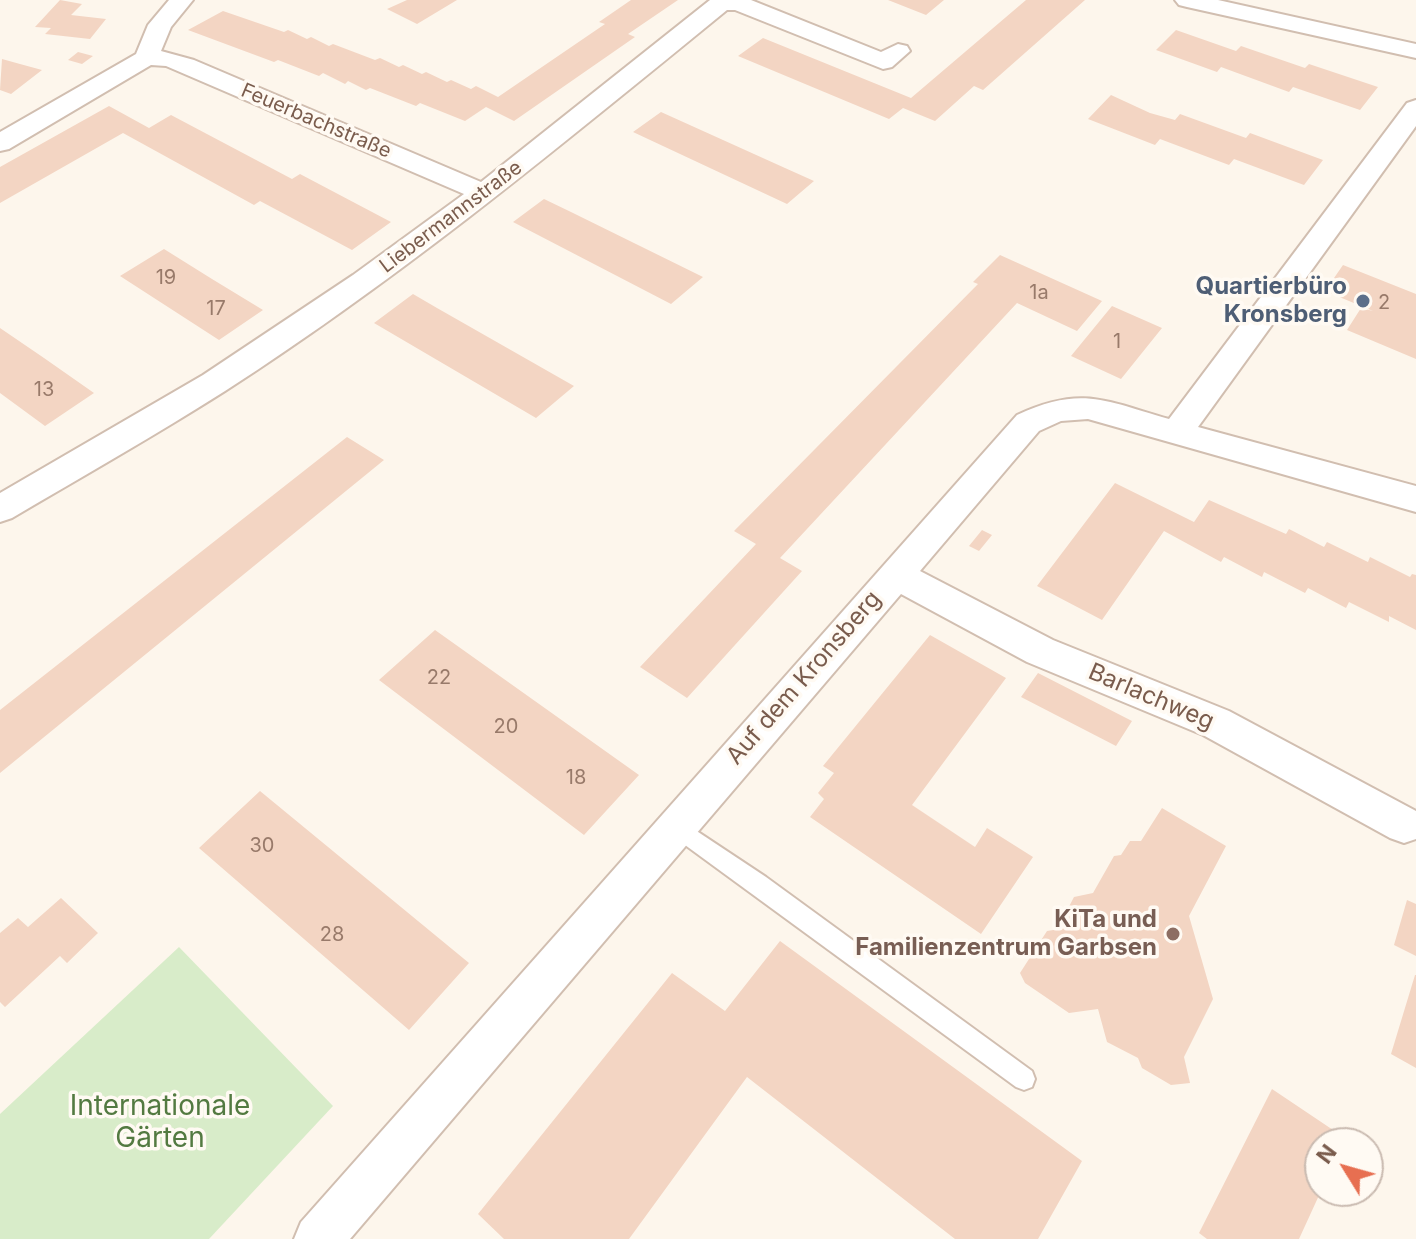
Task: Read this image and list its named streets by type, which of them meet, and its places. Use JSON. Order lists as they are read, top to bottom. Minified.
{"streets":{"street":["Feuerbachstraße","Liebermannstraße","Auf dem Kronsberg","Barlachweg"]},"crossings":[["Feuerbachstraße","Liebermannstraße"],["Auf dem Kronsberg","Barlachweg"]],"parks":["Internationale Gärten"],"places":["Quartierbüro Kronsberg","KiTa und Familienzentrum Garbsen"],"house_numbers":["19","1a","2","17","1","13","22","20","18","30","28"],"north":"top left"}
